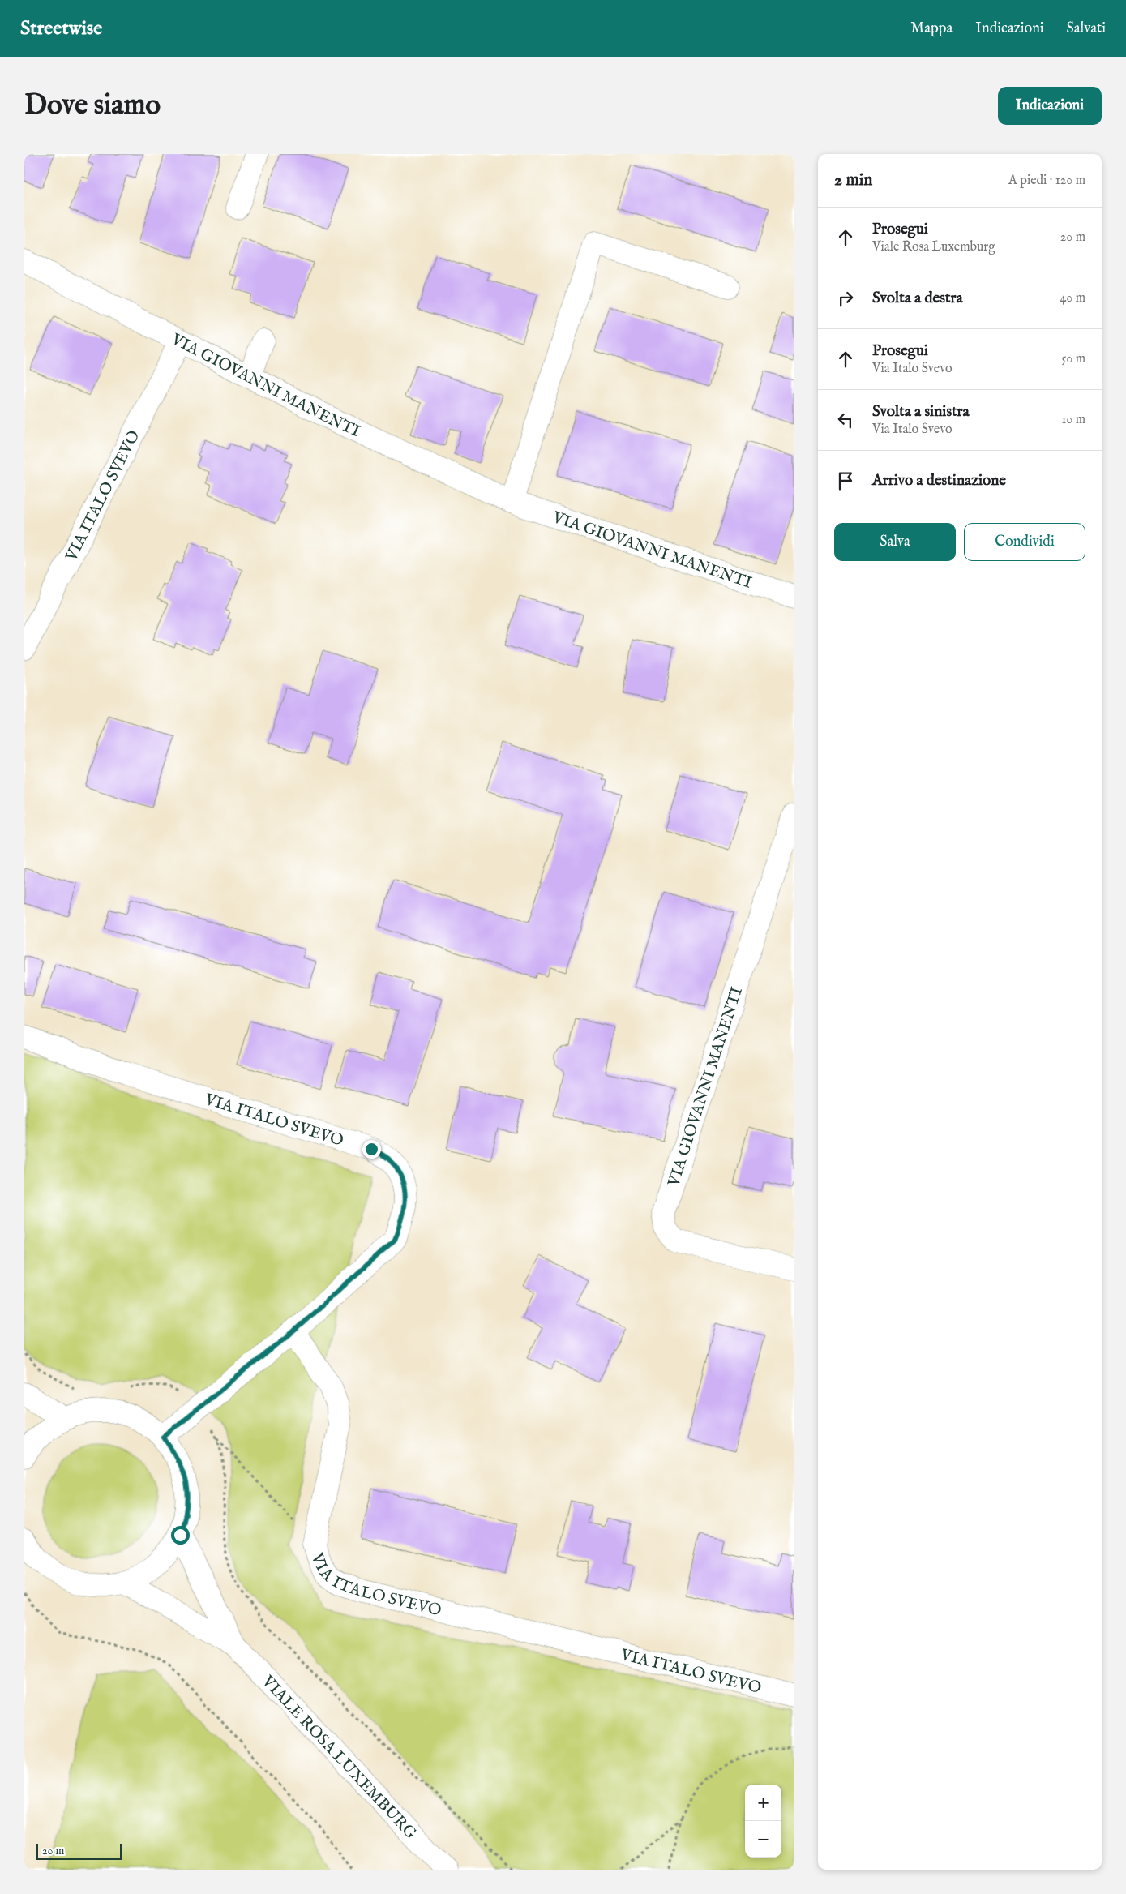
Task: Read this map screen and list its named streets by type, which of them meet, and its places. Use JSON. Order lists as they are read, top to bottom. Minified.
{"streets":{"street":["VIA GIOVANNI MANENTI","VIA ITALO SVEVO","VIALE ROSA LUXEMBURG"]},"crossings":[["VIA GIOVANNI MANENTI","VIA ITALO SVEVO"]],"scale_bar":"20 m","page":{"header":"Streetwise","nav":["Mappa","Indicazioni","Salvati"],"buttons":["Indicazioni",["Salva","Condividi"]],"title":"Dove siamo","heading":["2 min","A piedi · 120 m"],"list":[["Prosegui","Viale Rosa Luxemburg","20 m"],["Svolta a destra","40 m"],["Prosegui","Via Italo Svevo","50 m"],["Svolta a sinistra","Via Italo Svevo","10 m"],"Arrivo a destinazione"],"map_buttons":["+","−"],"scale":"20 m"}}
